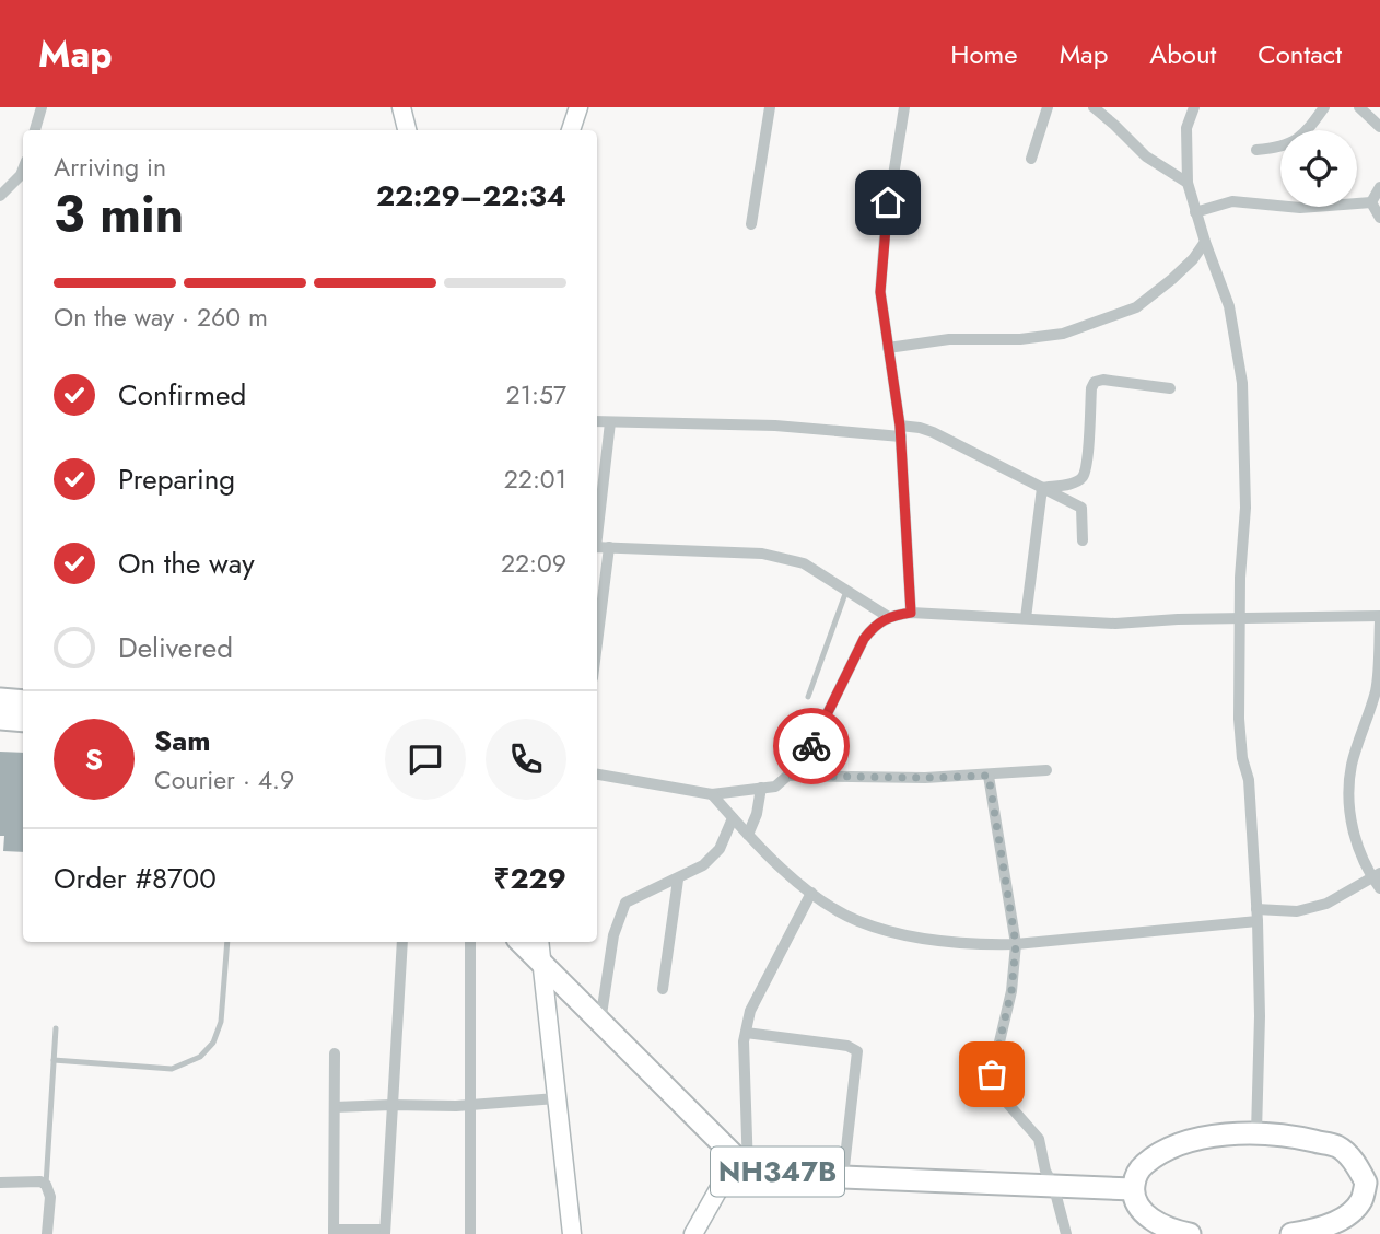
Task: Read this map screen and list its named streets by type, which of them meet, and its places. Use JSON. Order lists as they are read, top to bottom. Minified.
{"streets":{"highway":["NH347B"]},"page":{"header":"Map","nav":["Home","Map","About","Contact"],"heading":["3 min","Arriving in","22:29–22:34"],"panel":["Sam","Courier · 4.9","Order #8700","₹229"],"bar":"On the way · 260 m","list":[["Confirmed","21:57"],["Preparing","22:01"],["On the way","22:09"],"Delivered"],"round":"S"}}
